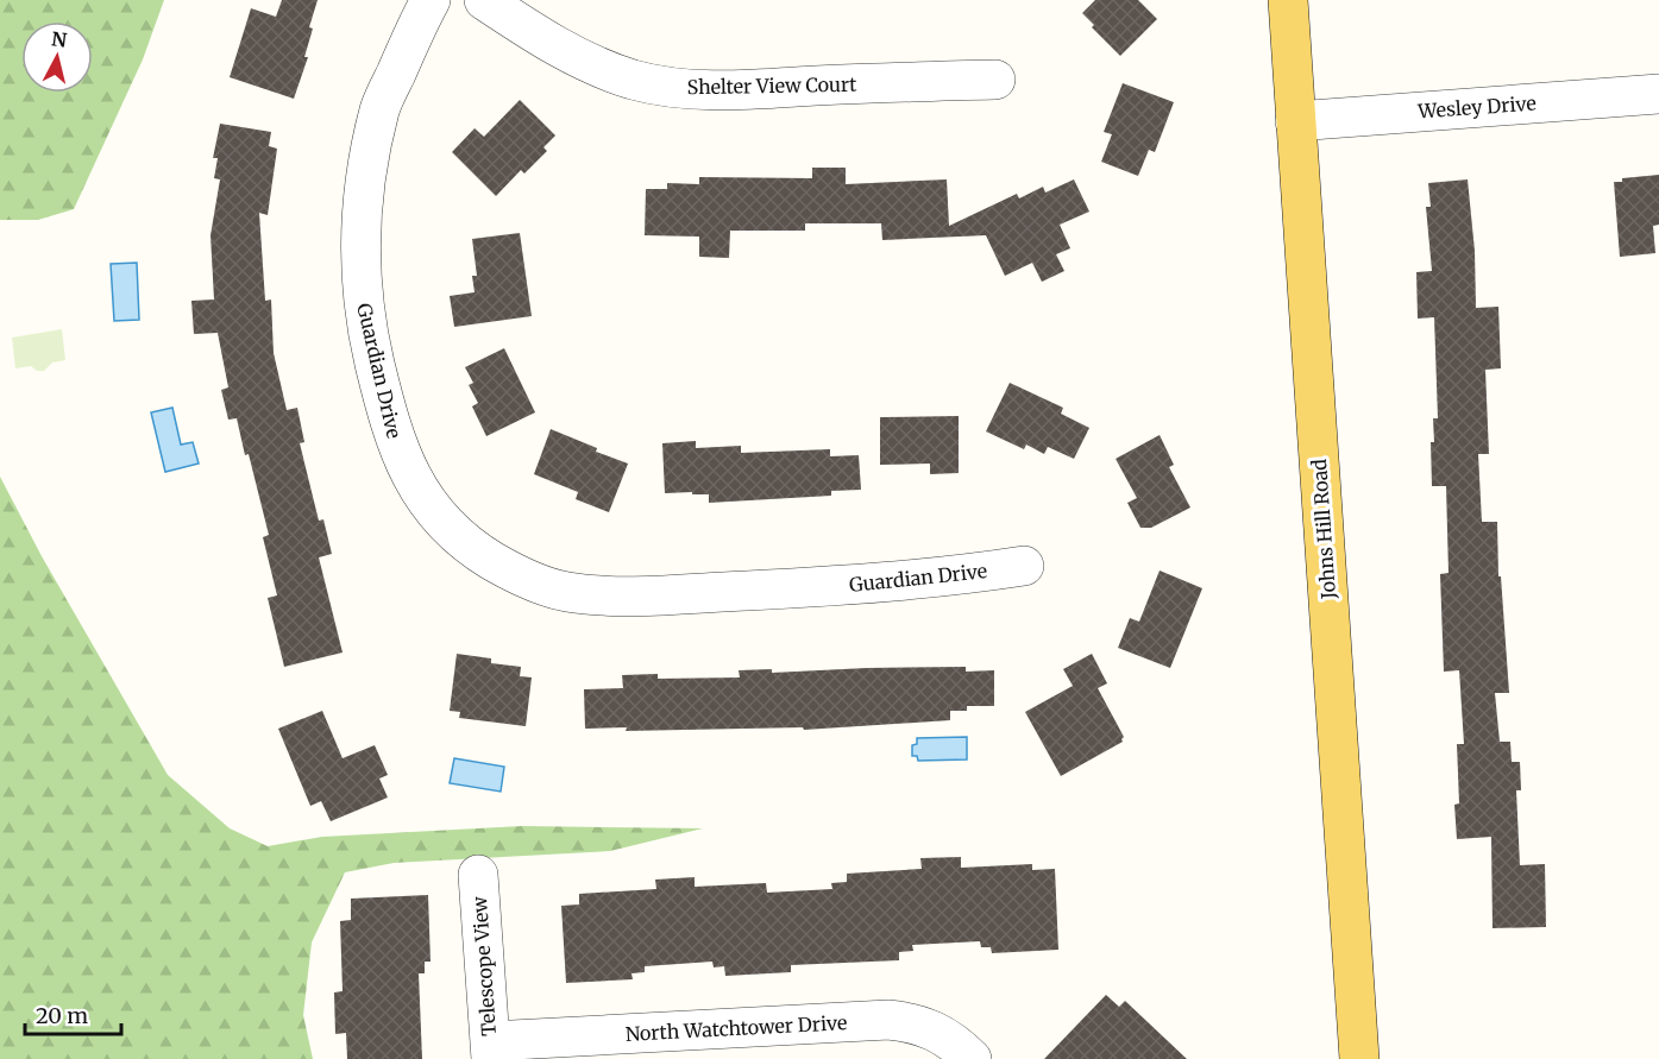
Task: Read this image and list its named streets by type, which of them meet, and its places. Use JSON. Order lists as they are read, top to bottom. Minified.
{"streets":{"main road":["Johns Hill Road"],"street":["Shelter View Court","Wesley Drive","Guardian Drive","Telescope View","North Watchtower Drive"]},"crossings":[["Wesley Drive","Johns Hill Road"],["Telescope View","North Watchtower Drive"]],"scale_bar":"20 m","north":"top"}
